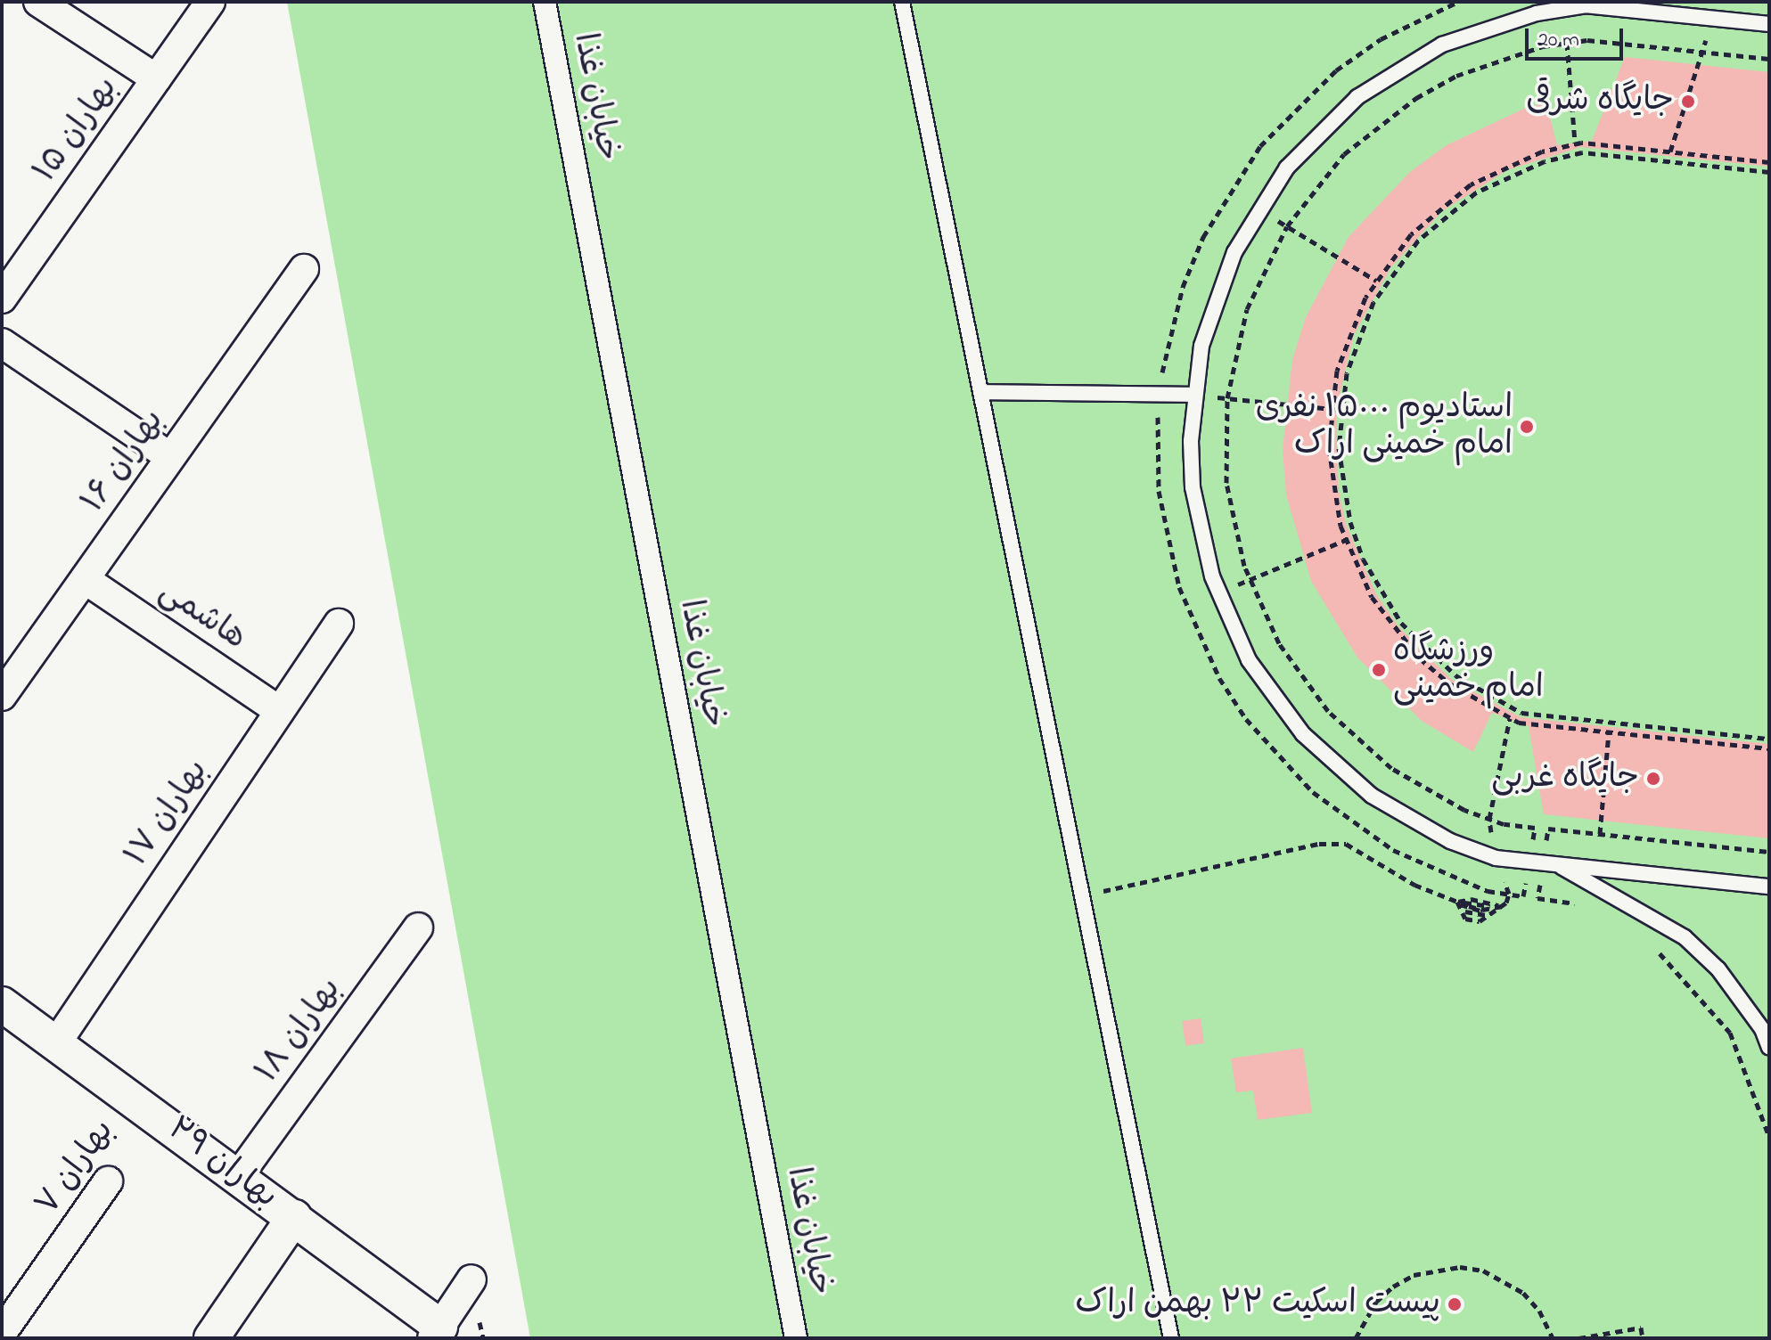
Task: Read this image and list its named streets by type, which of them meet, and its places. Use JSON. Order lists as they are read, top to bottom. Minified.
{"streets":{"street":["خیابان غذا","بهاران ۱۵","بهاران ۱۶","هاشمی","بهاران ۱۷","بهاران ۱۸","بهاران ۲۹","بهاران ۷"]},"crossings":[["بهاران ۱۶","هاشمی"],["هاشمی","بهاران ۱۷"],["بهاران ۱۷","بهاران ۲۹"],["بهاران ۱۸","بهاران ۲۹"]],"places":["جایگاه شرقی","استادیوم ۱۵۰۰۰ نفری امام خمینی اراک","ورزشگاه امام خمینی","جایگاه غربی","پیست اسکیت ۲۲ بهمن اراک"],"scale_bar":"20 m"}
